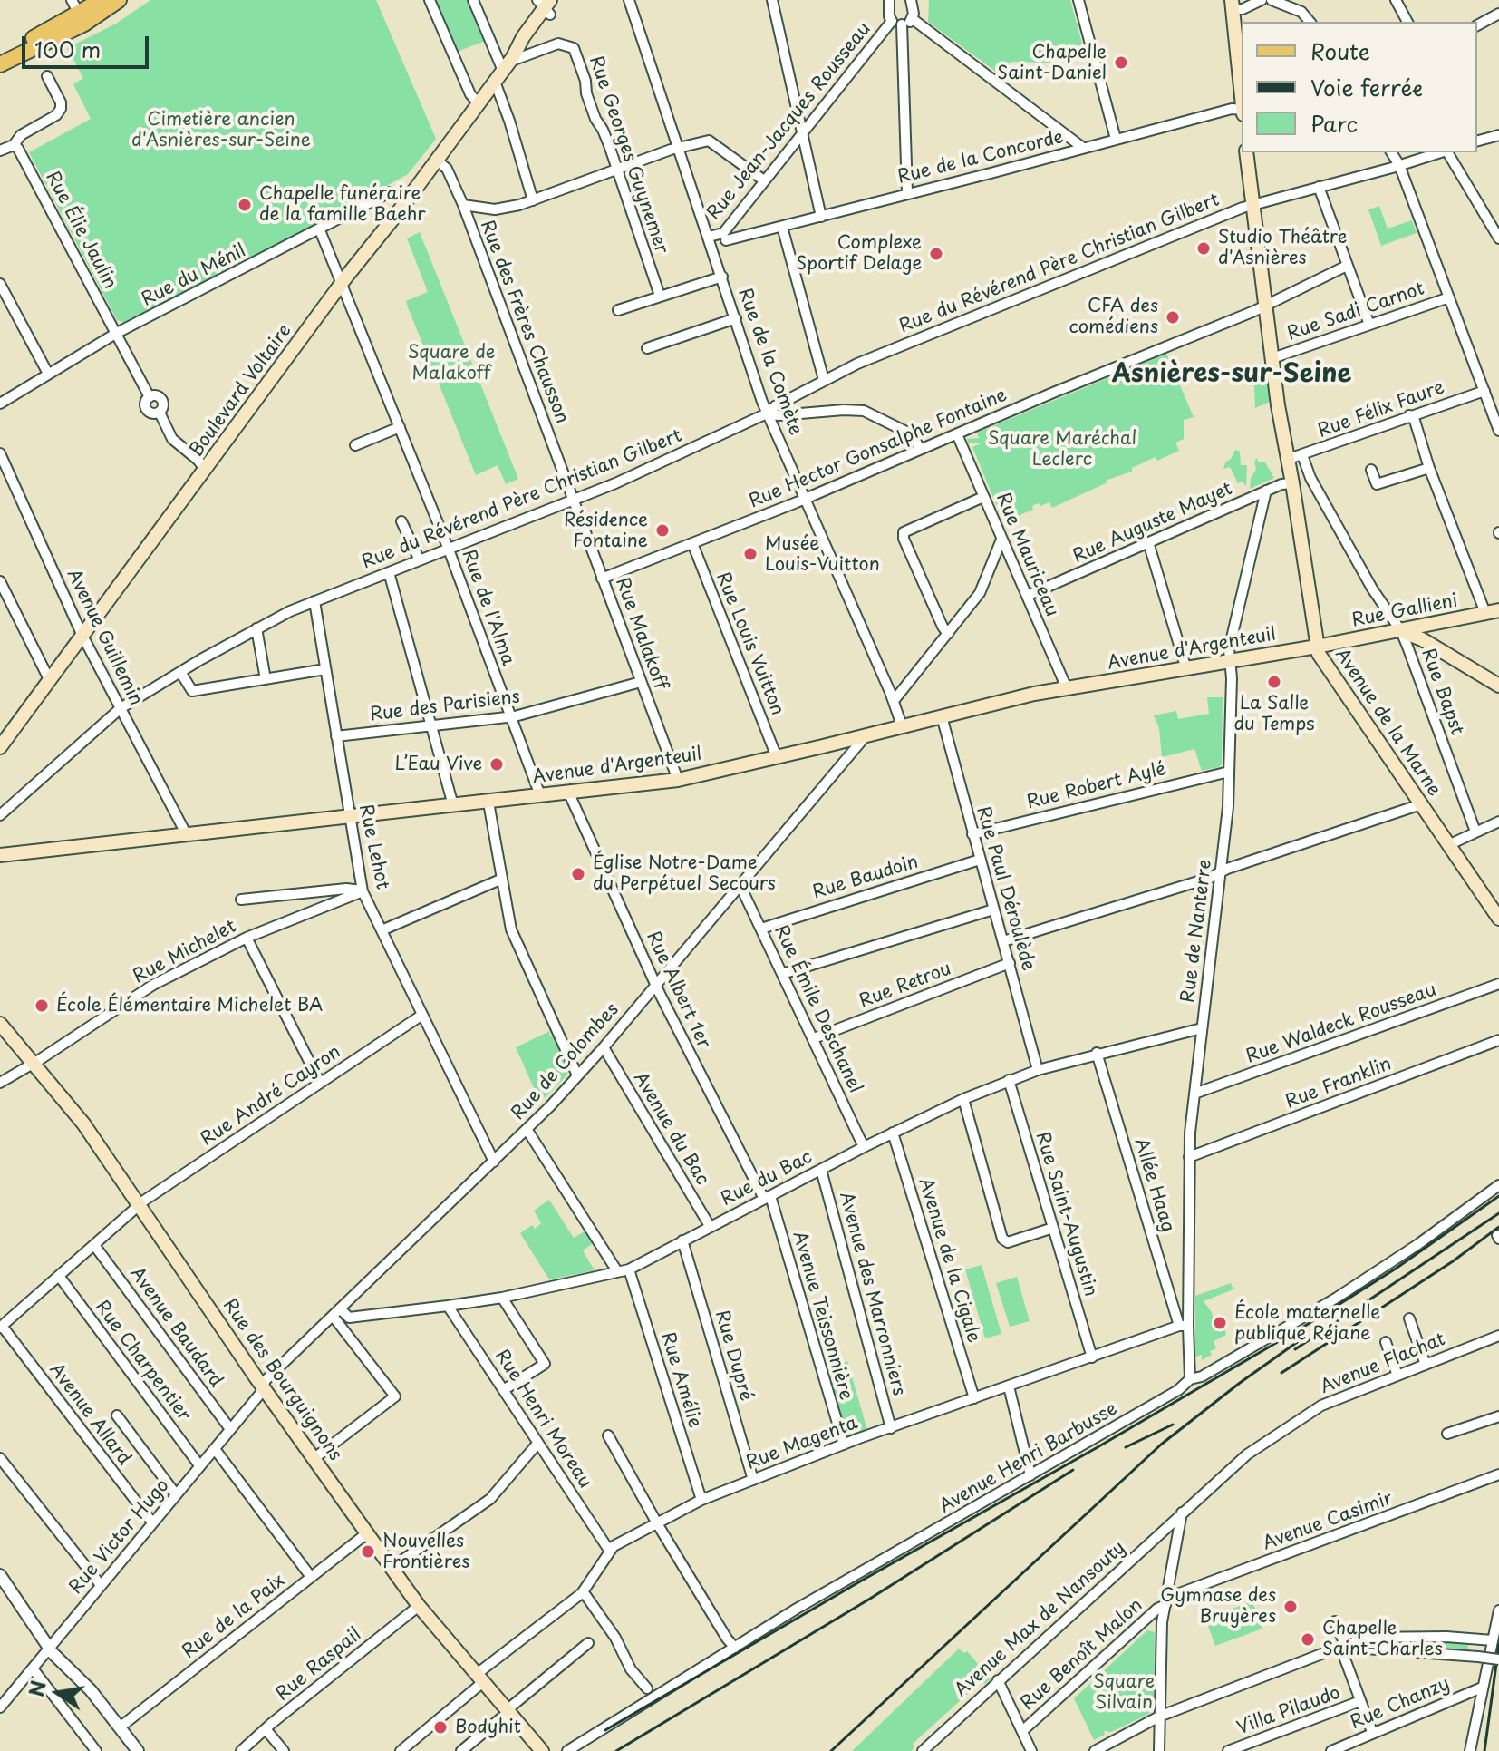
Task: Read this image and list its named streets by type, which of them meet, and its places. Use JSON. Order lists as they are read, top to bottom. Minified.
{"streets":{"main road":["Boulevard Voltaire","Rue Gallieni","Avenue d'Argenteuil","Avenue de la Marne","Rue des Bourguignons"],"street":["Rue Jean-Jacques Rousseau","Rue Georges Guynemer","Rue de la Concorde","Rue Élie Jaulin","Rue du Révérend Père Christian Gilbert","Rue du Ménil","Rue Sadi Carnot","Rue des Frères Chausson","Rue de la Comète","Rue Félix Faure","Rue Hector Gonsalphe Fontaine","Rue Auguste Mayet","Rue Mauriceau","Rue de l'Alma","Rue Malakoff","Avenue Guillemin","Rue Louis Vuitton","Rue Bapst","Rue des Parisiens","Rue Robert Aylé","Rue Lehot","Rue Baudoin","Rue Paul Déroulède","Rue de Nanterre","Rue Michelet","Rue Retrou","Rue Albert 1er","Rue Émile Deschanel","Rue Waldeck Rousseau","Rue de Colombes","Rue Franklin","Rue André Cayron","Avenue du Bac","Rue du Bac","Allée Haag","Rue Saint-Augustin","Avenue de la Cigale","Avenue des Marronniers","Avenue Teissonnière","Avenue Baudard","Rue Dupré","Rue Charpentier","Avenue Flachat","Rue Amélie","Avenue Allard","Rue Henri Moreau","Rue Magenta","Avenue Henri Barbusse","Avenue Casimir","Rue Victor Hugo","Rue de la Paix","Avenue Max de Nansouty","Rue Benoît Malon","Rue Raspail","Rue Chanzy","Villa Pilaudo"]},"crossings":[["Rue Jean-Jacques Rousseau","Rue de la Concorde"],["Rue Jean-Jacques Rousseau","Rue de la Comète"],["Rue Georges Guynemer","Boulevard Voltaire"],["Rue de la Concorde","Rue de la Comète"],["Rue Élie Jaulin","Rue du Ménil"],["Rue Élie Jaulin","Boulevard Voltaire"],["Rue du Révérend Père Christian Gilbert","Rue des Frères Chausson"],["Rue du Révérend Père Christian Gilbert","Rue de la Comète"],["Rue du Révérend Père Christian Gilbert","Rue de l'Alma"],["Rue du Révérend Père Christian Gilbert","Rue Malakoff"],["Rue du Révérend Père Christian Gilbert","Avenue Guillemin"],["Rue du Révérend Père Christian Gilbert","Avenue de la Marne"],["Rue du Révérend Père Christian Gilbert","Rue Lehot"],["Rue du Ménil","Boulevard Voltaire"],["Rue du Ménil","Rue de l'Alma"],["Rue Sadi Carnot","Avenue de la Marne"],["Rue des Frères Chausson","Boulevard Voltaire"],["Rue des Frères Chausson","Rue Malakoff"],["Rue de la Comète","Rue Hector Gonsalphe Fontaine"],["Rue de la Comète","Avenue d'Argenteuil"],["Boulevard Voltaire","Rue de l'Alma"],["Boulevard Voltaire","Avenue Guillemin"],["Rue Félix Faure","Rue Bapst"],["Rue Félix Faure","Avenue de la Marne"],["Rue Hector Gonsalphe Fontaine","Rue Mauriceau"],["Rue Hector Gonsalphe Fontaine","Rue Malakoff"],["Rue Hector Gonsalphe Fontaine","Rue Louis Vuitton"],["Rue Hector Gonsalphe Fontaine","Avenue de la Marne"],["Rue Auguste Mayet","Rue Mauriceau"],["Rue Auguste Mayet","Avenue de la Marne"],["Rue Auguste Mayet","Rue de Nanterre"],["Rue Mauriceau","Avenue d'Argenteuil"],["Rue de l'Alma","Avenue d'Argenteuil"],["Rue de l'Alma","Rue des Parisiens"],["Rue Gallieni","Avenue d'Argenteuil"],["Rue Gallieni","Rue Bapst"],["Rue Gallieni","Avenue de la Marne"],["Rue Malakoff","Avenue d'Argenteuil"],["Rue Malakoff","Rue des Parisiens"],["Avenue Guillemin","Avenue d'Argenteuil"],["Rue Louis Vuitton","Avenue d'Argenteuil"],["Avenue d'Argenteuil","Avenue de la Marne"],["Avenue d'Argenteuil","Rue Lehot"],["Avenue d'Argenteuil","Rue Paul Déroulède"],["Avenue d'Argenteuil","Rue de Nanterre"],["Avenue d'Argenteuil","Rue Albert 1er"],["Avenue d'Argenteuil","Rue de Colombes"],["Rue des Parisiens","Rue Lehot"],["Rue Robert Aylé","Rue Paul Déroulède"],["Rue Robert Aylé","Rue de Nanterre"],["Rue Lehot","Rue Michelet"],["Rue Lehot","Rue de Colombes"],["Rue Lehot","Rue André Cayron"],["Rue Baudoin","Rue Paul Déroulède"],["Rue Baudoin","Rue Émile Deschanel"],["Rue Paul Déroulède","Rue Retrou"],["Rue Paul Déroulède","Rue du Bac"],["Rue de Nanterre","Rue Waldeck Rousseau"],["Rue de Nanterre","Rue Franklin"],["Rue de Nanterre","Rue du Bac"],["Rue de Nanterre","Allée Haag"],["Rue de Nanterre","Rue Magenta"],["Rue de Nanterre","Avenue Henri Barbusse"],["Rue Michelet","Rue des Bourguignons"],["Rue Retrou","Rue Émile Deschanel"],["Rue Albert 1er","Rue de Colombes"],["Rue Albert 1er","Rue du Bac"],["Rue Albert 1er","Avenue Teissonnière"],["Rue Émile Deschanel","Rue de Colombes"],["Rue Émile Deschanel","Rue du Bac"],["Rue de Colombes","Avenue du Bac"],["Rue de Colombes","Rue des Bourguignons"],["Rue de Colombes","Rue Victor Hugo"],["Rue André Cayron","Avenue Baudard"],["Rue André Cayron","Rue Charpentier"],["Rue André Cayron","Rue des Bourguignons"],["Rue André Cayron","Avenue Allard"],["Avenue du Bac","Rue du Bac"],["Rue du Bac","Allée Haag"],["Rue du Bac","Rue Saint-Augustin"],["Rue du Bac","Avenue de la Cigale"],["Rue du Bac","Avenue des Marronniers"],["Rue du Bac","Avenue Teissonnière"],["Rue du Bac","Rue Dupré"],["Rue du Bac","Rue Amélie"],["Rue du Bac","Rue Henri Moreau"],["Allée Haag","Rue Magenta"],["Rue Saint-Augustin","Rue Magenta"],["Avenue de la Cigale","Rue Magenta"],["Avenue des Marronniers","Rue Magenta"],["Avenue Teissonnière","Rue Magenta"],["Avenue Baudard","Rue Victor Hugo"],["Rue Dupré","Rue Magenta"],["Rue Charpentier","Rue Victor Hugo"],["Avenue Flachat","Avenue Max de Nansouty"],["Rue des Bourguignons","Rue Magenta"],["Rue des Bourguignons","Rue Victor Hugo"],["Rue des Bourguignons","Rue de la Paix"],["Rue des Bourguignons","Rue Raspail"],["Rue Amélie","Rue Magenta"],["Avenue Allard","Rue Victor Hugo"],["Rue Henri Moreau","Rue Magenta"],["Avenue Casimir","Rue Benoît Malon"]],"districts":["Asnières-sur-Seine"],"parks":["Cimetière ancien d'Asnières-sur-Seine","Square de Malakoff","Square Maréchal Leclerc","Square Silvain"],"places":["Chapelle Saint-Daniel","Chapelle funéraire de la famille Baehr","Studio Théâtre d'Asnières","Complexe Sportif Delage","CFA des comédiens","Résidence Fontaine","Musée Louis-Vuitton","La Salle du Temps","L’Eau Vive","Église Notre-Dame du Perpétuel Secours","École Élémentaire Michelet BA","École maternelle publique Réjane","Nouvelles Frontières","Gymnase des Bruyères","Chapelle Saint-Charles","Bodyhit"],"legend":["Route","Voie ferrée","Parc"],"scale_bar":"100 m","north":"left"}
